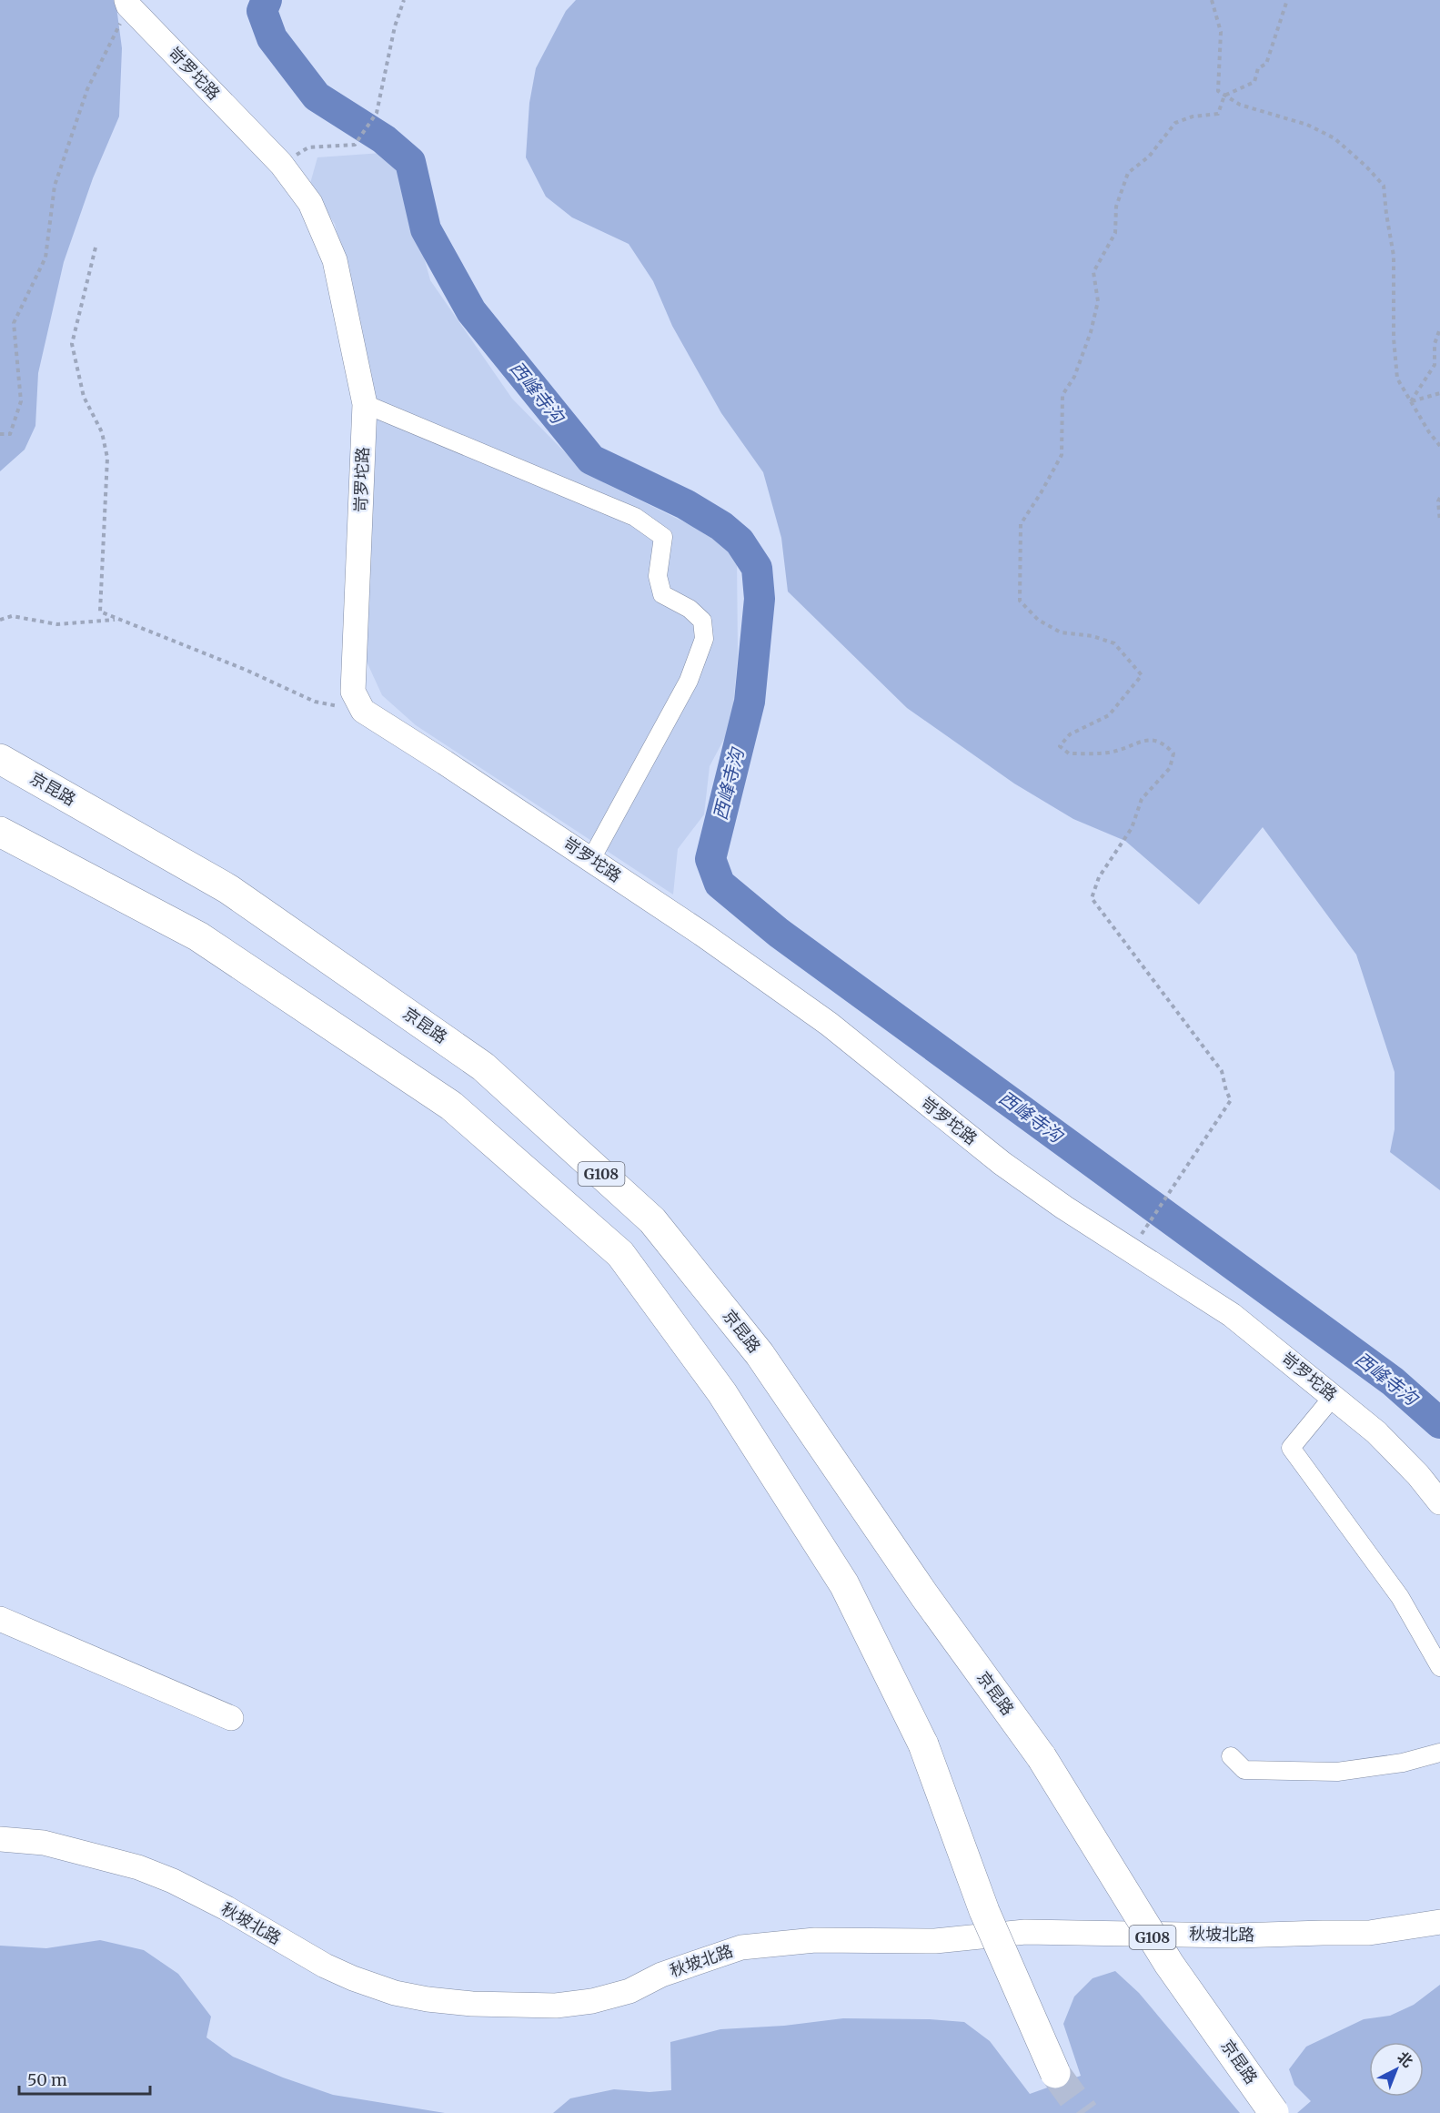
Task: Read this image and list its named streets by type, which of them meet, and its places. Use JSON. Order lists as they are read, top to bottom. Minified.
{"streets":{"highway":["京昆路","G108"],"street":["岢罗坨路","秋坡北路"]},"water":["西峰寺沟"],"scale_bar":"50 m","north":"top right"}
